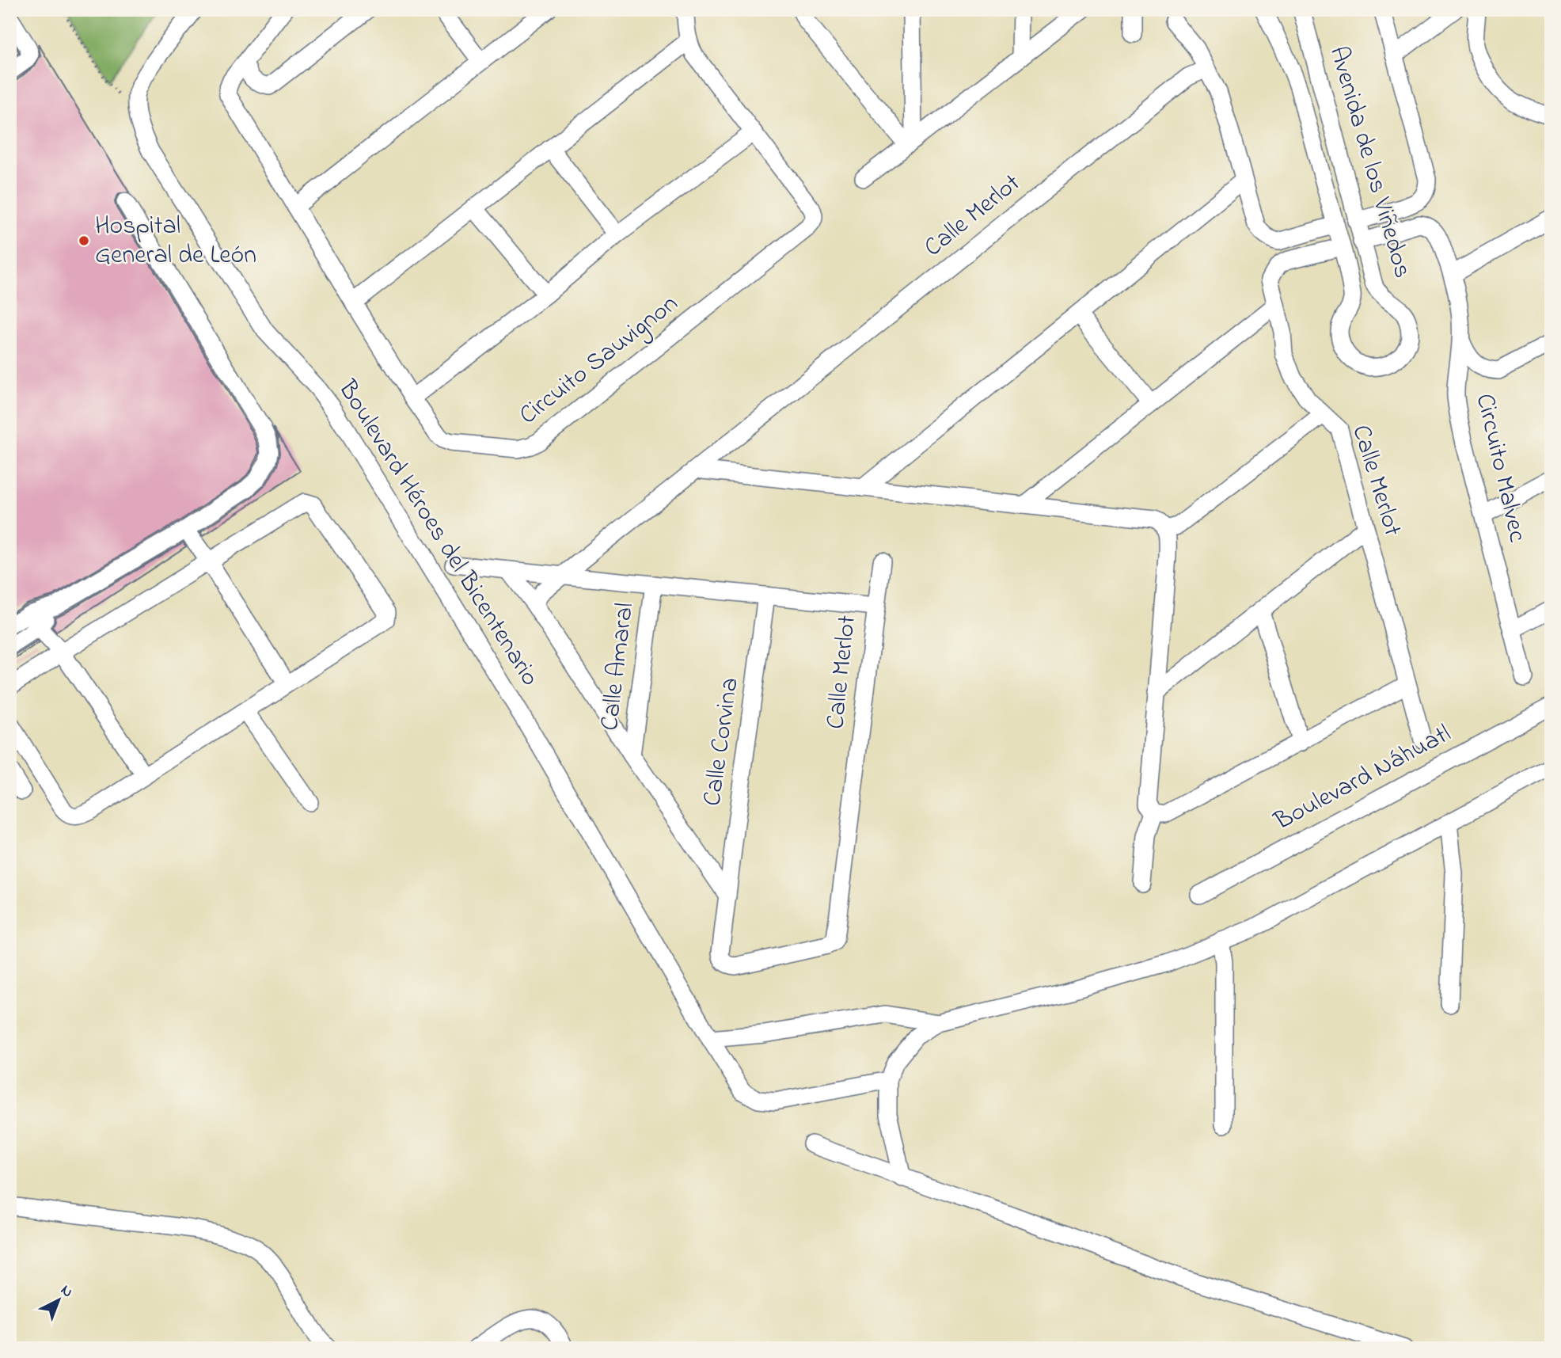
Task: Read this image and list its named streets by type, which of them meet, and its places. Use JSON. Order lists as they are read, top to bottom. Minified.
{"streets":{"street":["Avenida de los Viñedos","Calle Merlot","Circuito Sauvignon","Circuito Malvec","Boulevard Héroes del Bicentenario","Calle Amaral","Calle Corvina","Boulevard Náhuatl"]},"crossings":[["Avenida de los Viñedos","Calle Merlot"],["Avenida de los Viñedos","Circuito Malvec"],["Calle Merlot","Calle Amaral"],["Calle Merlot","Calle Corvina"]],"places":["Hospital General de León"],"north":"top right"}
